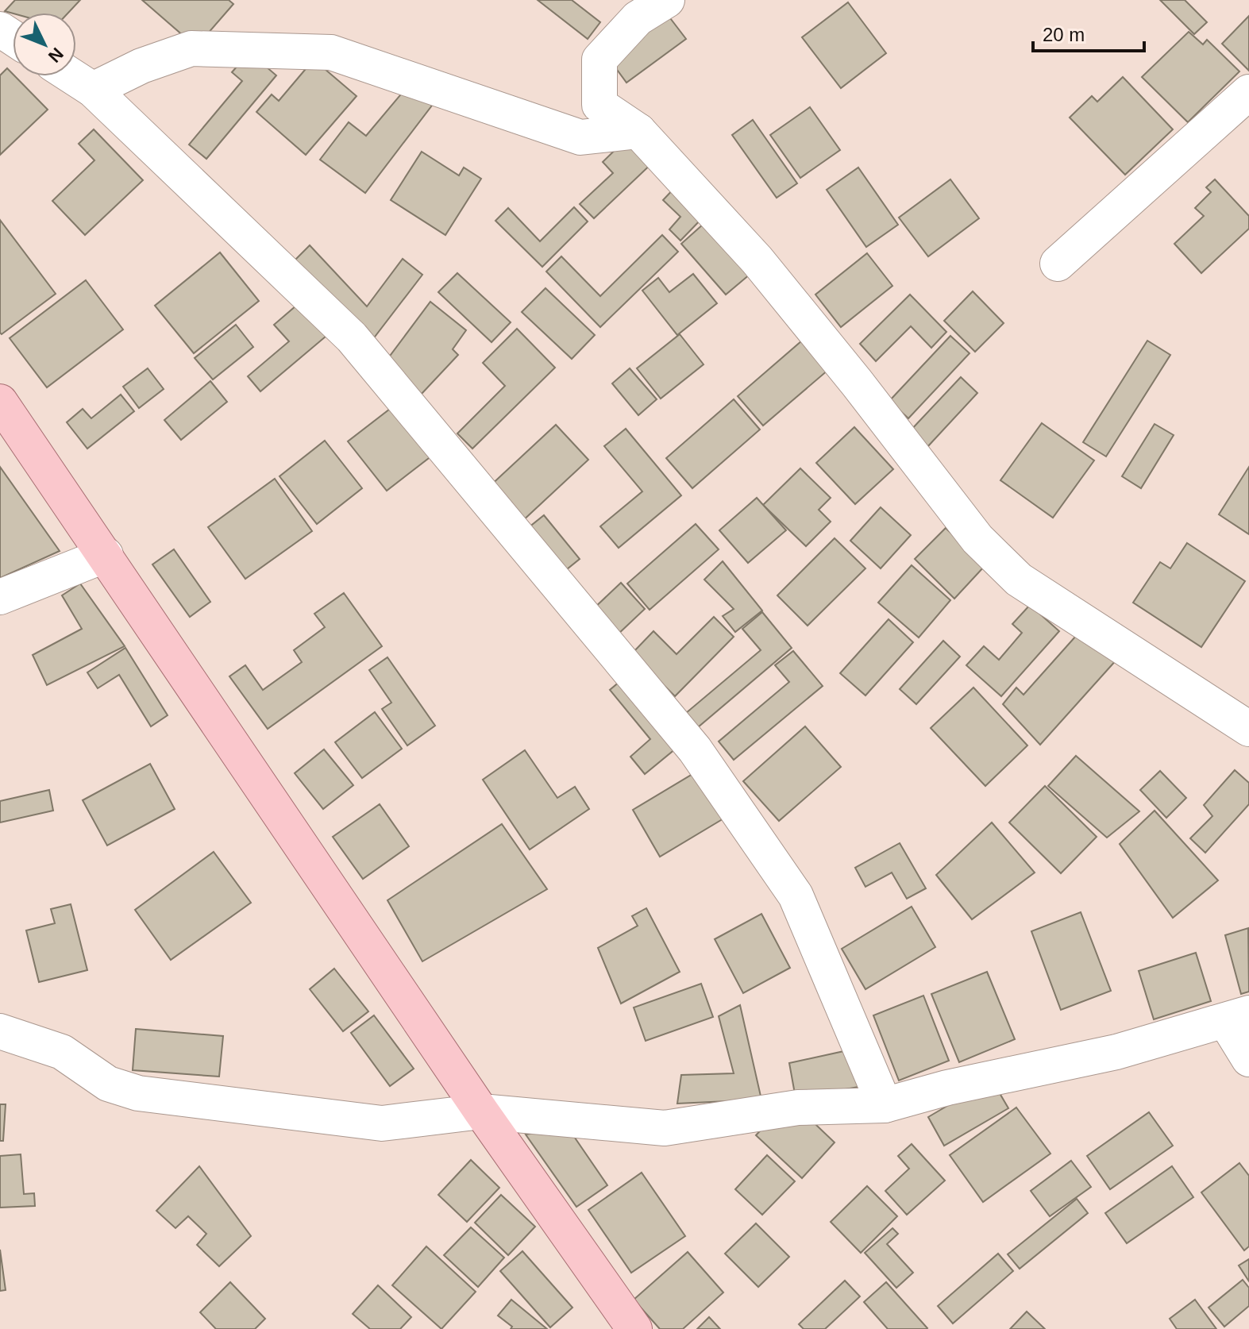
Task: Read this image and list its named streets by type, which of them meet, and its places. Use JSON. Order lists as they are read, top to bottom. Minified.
{"scale_bar":"20 m","north":"bottom right"}
